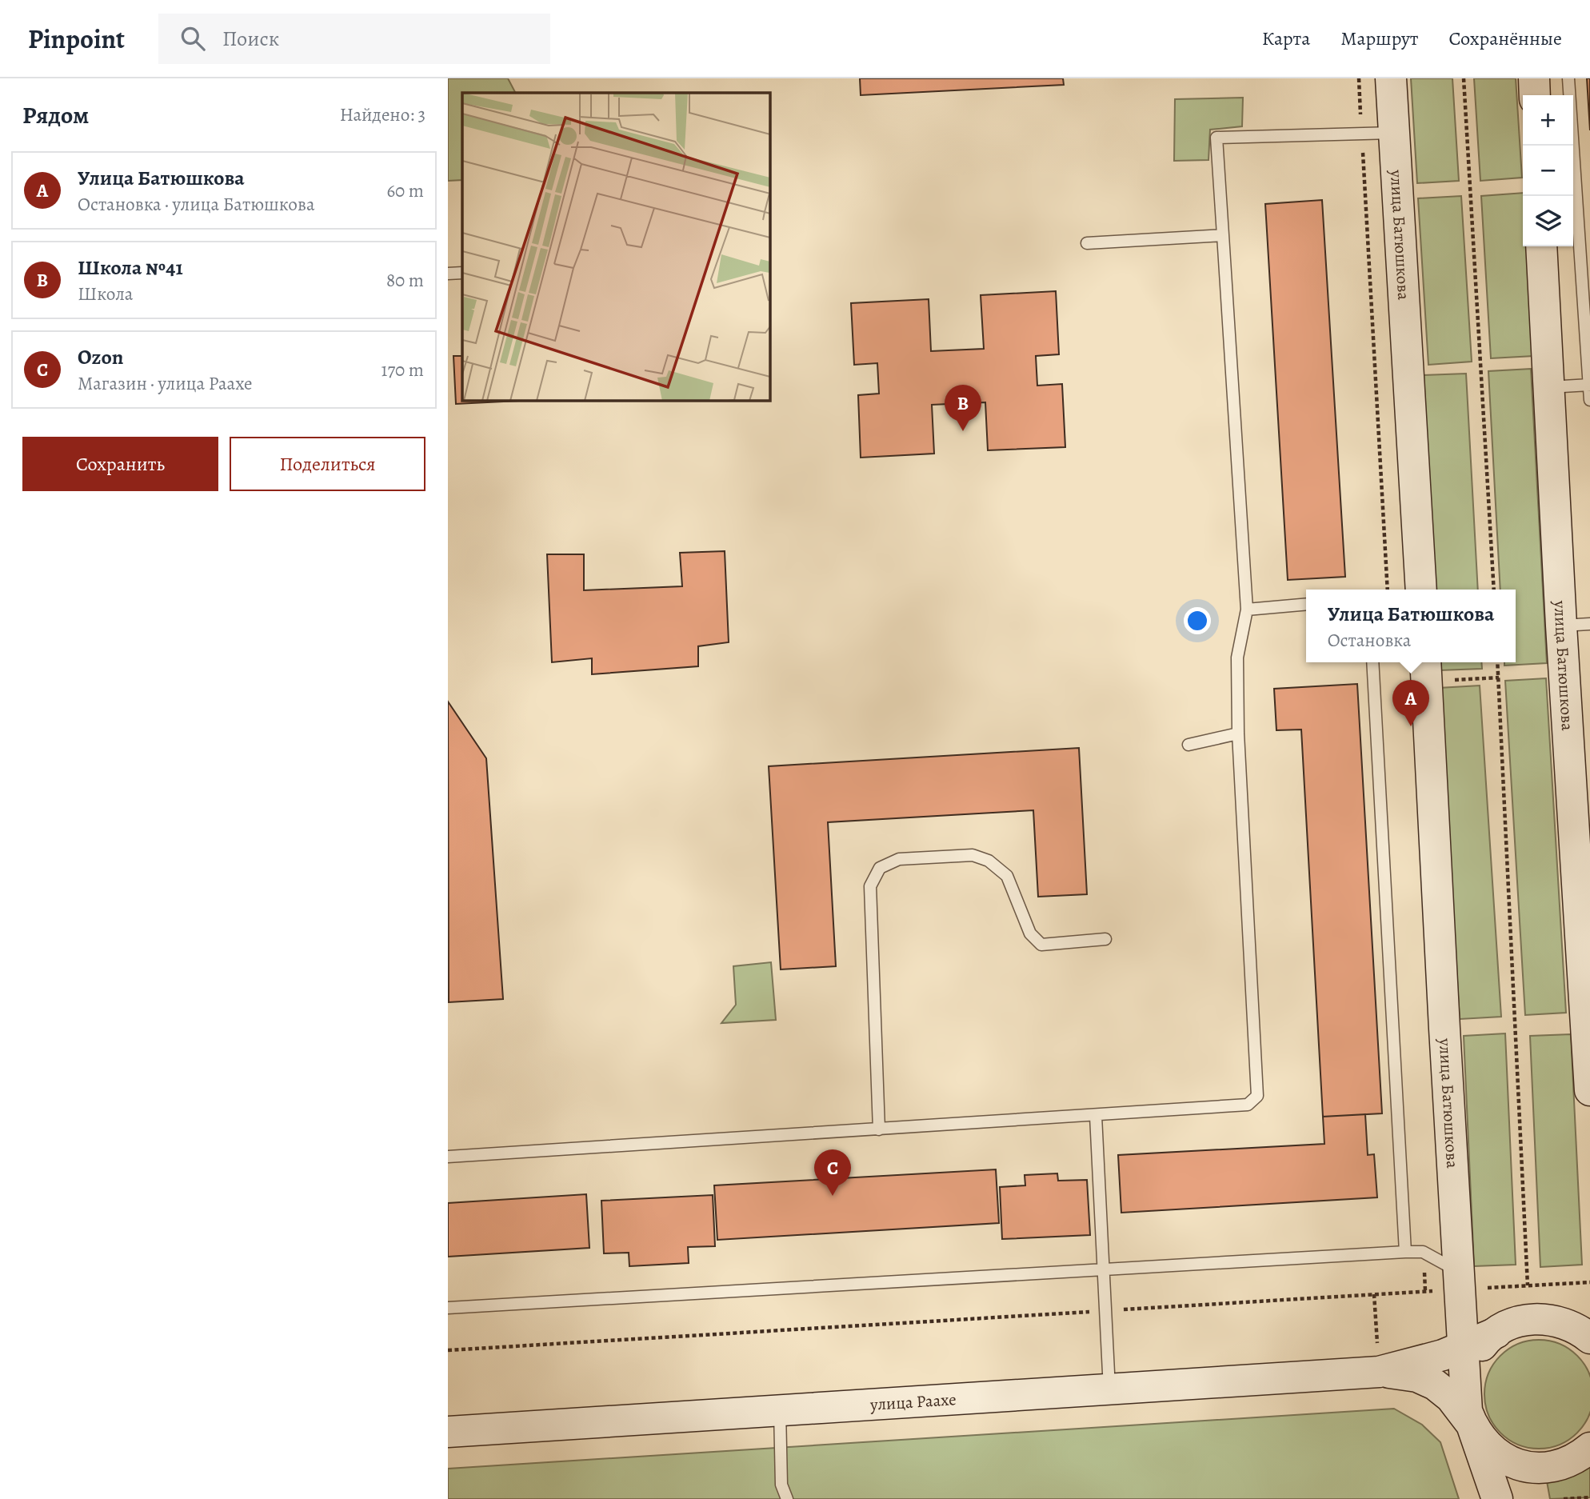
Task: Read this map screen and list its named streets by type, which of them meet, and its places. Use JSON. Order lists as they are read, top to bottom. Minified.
{"streets":{"street":["улица Батюшкова","улица Раахе"]},"page":{"header":"Pinpoint","search":"Поиск","nav":["Карта","Маршрут","Сохранённые"],"heading":["Рядом","Найдено: 3"],"map_buttons":["+","−"],"list":[{"mark":"A","name":"Улица Батюшкова","note":"Остановка · улица Батюшкова","value":"60 m"},{"mark":"B","name":"Школа №41","note":"Школа","value":"80 m"},{"mark":"C","name":"Ozon","note":"Магазин · улица Раахе","value":"170 m"}],"pins":["B","A","C"],"buttons":["Сохранить","Поделиться"],"popup":["Улица Батюшкова","Остановка"]}}
